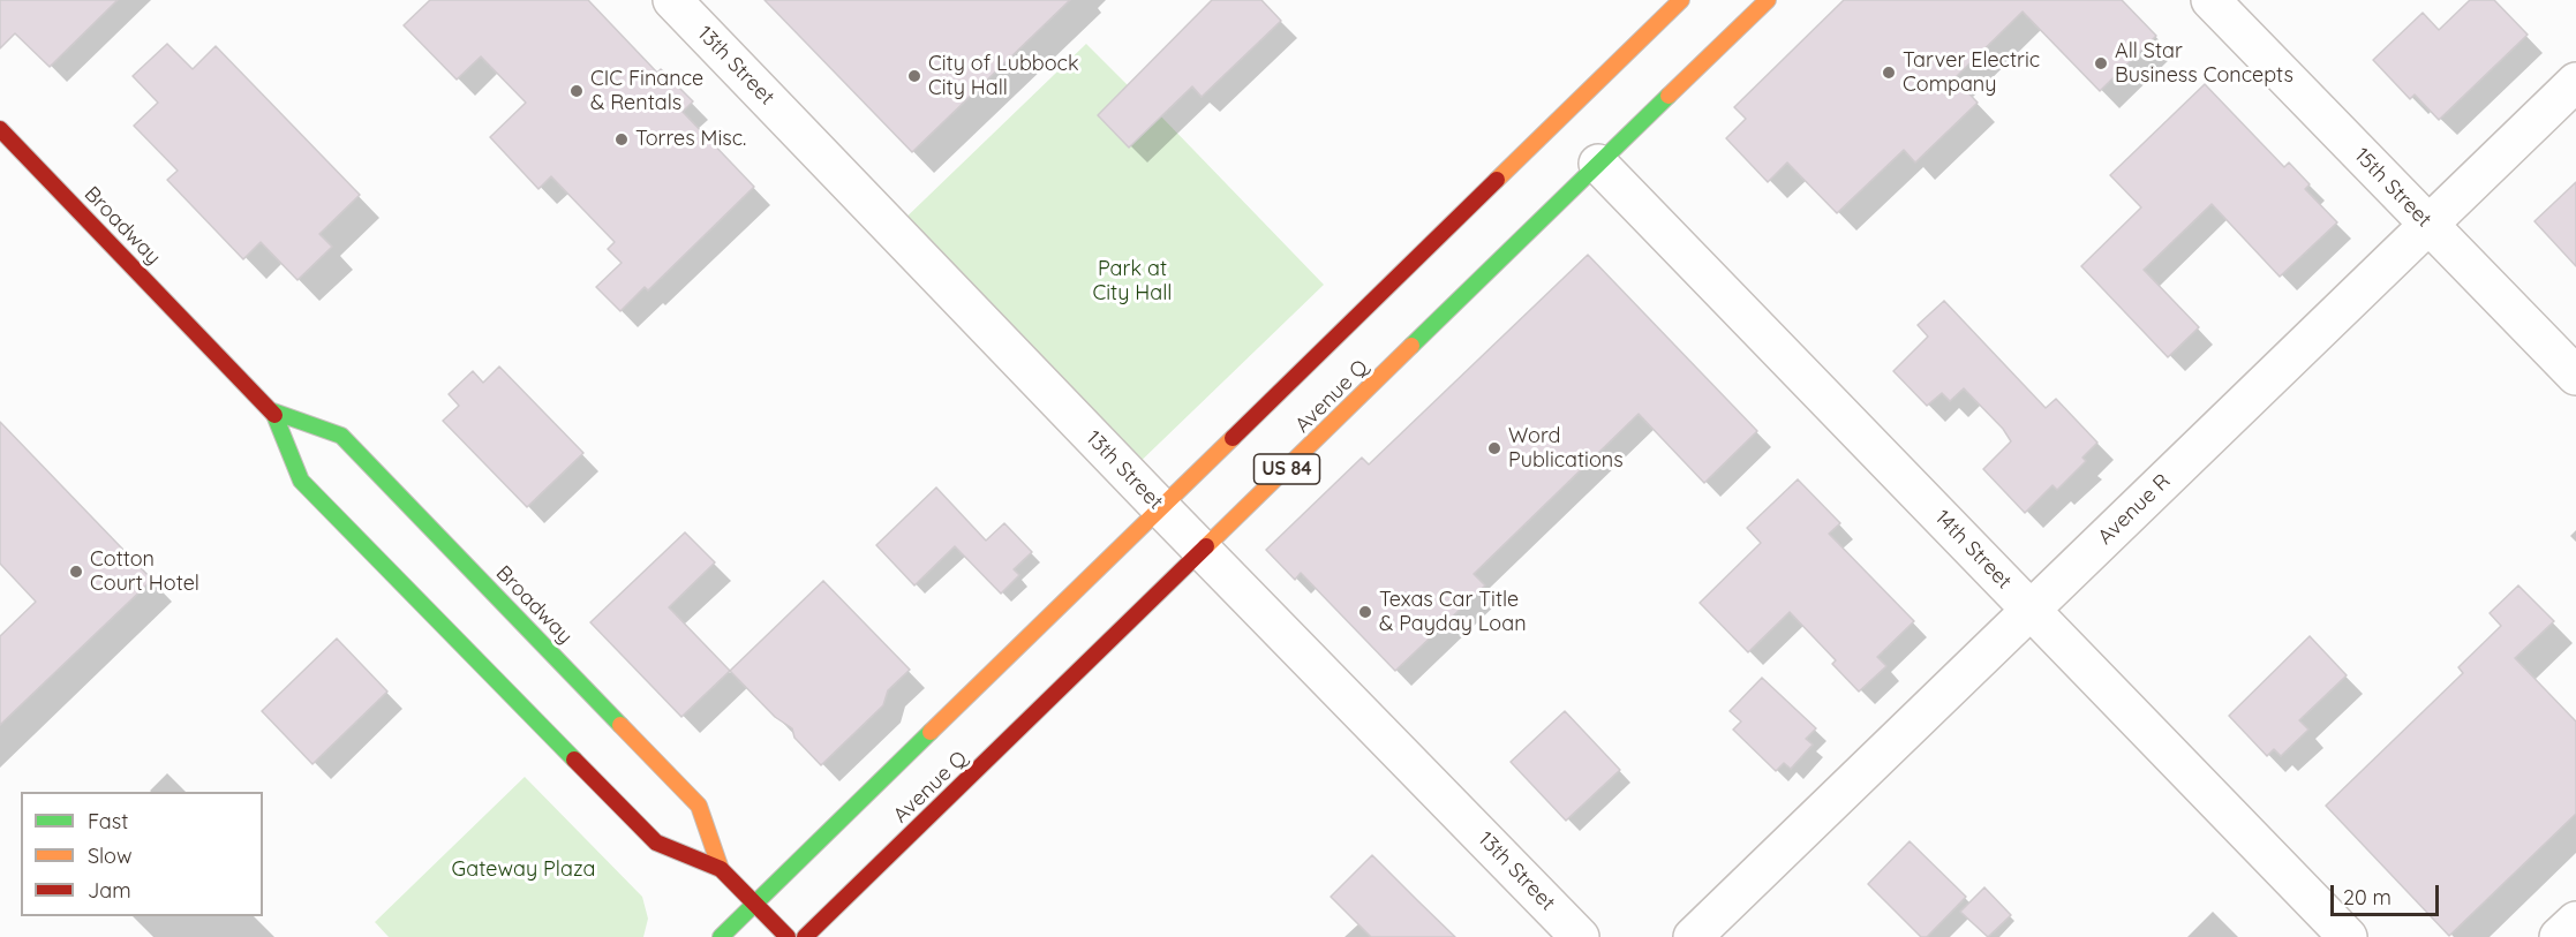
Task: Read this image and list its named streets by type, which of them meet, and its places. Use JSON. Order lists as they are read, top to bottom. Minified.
{"streets":{"main road":["Broadway","Avenue Q","US 84"],"street":["13th Street","15th Street","Avenue R","14th Street"]},"crossings":[["13th Street","Avenue Q"],["15th Street","Avenue R"],["Broadway","Avenue Q"],["Avenue Q","14th Street"],["Avenue R","14th Street"]],"parks":["Park at City Hall","Gateway Plaza"],"places":["All Star Business Concepts","Tarver Electric Company","City of Lubbock City Hall","CIC Finance & Rentals","Torres Misc.","Word Publications","Cotton Court Hotel","Texas Car Title & Payday Loan"],"legend":["Fast","Slow","Jam"],"scale_bar":"20 m"}
